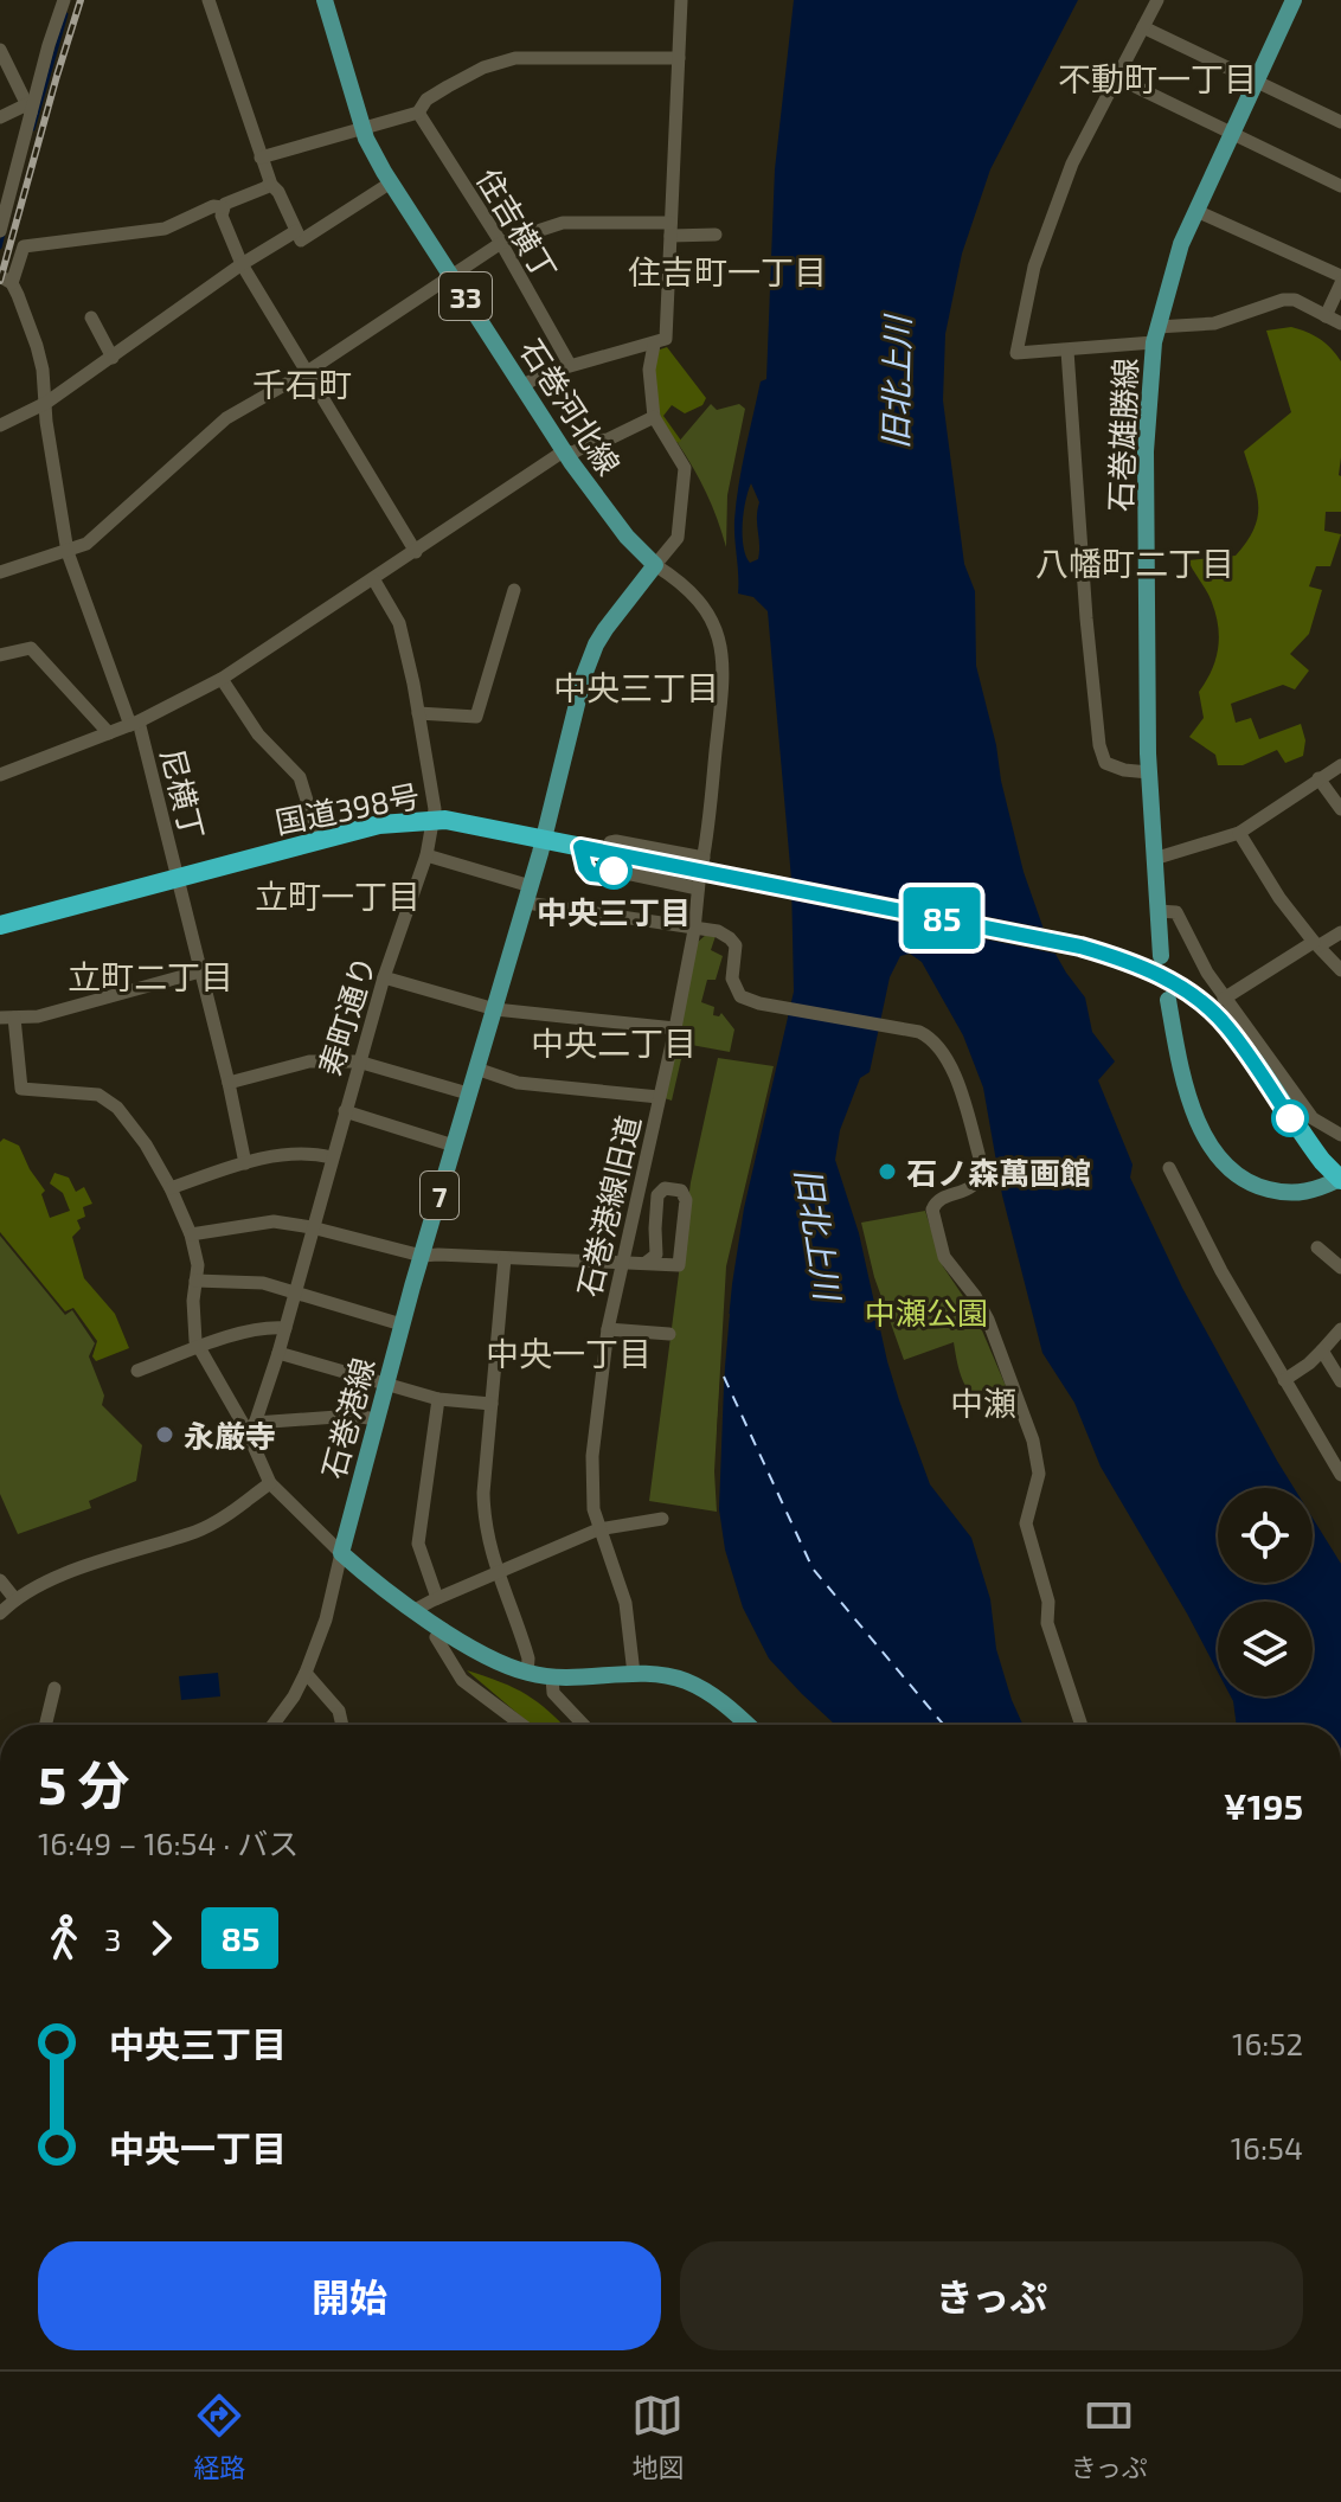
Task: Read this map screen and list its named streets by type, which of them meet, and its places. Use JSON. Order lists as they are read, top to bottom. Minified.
{"streets":{"highway":["国道398号"],"main road":["33","石巻河北線","石巻雄勝線","7","石巻港線"],"street":["住吉横丁","尼横丁","寿町通り","石巻港線旧道"]},"crossings":[["尼横丁","国道398号"],["国道398号","寿町通り"],["国道398号","石巻港線旧道"],["国道398号","石巻港線"]],"districts":["不動町一丁目","住吉町一丁目","千石町","八幡町二丁目","中央三丁目","立町一丁目","立町二丁目","中央二丁目","中央一丁目","中瀬"],"water":["旧北上川"],"parks":["中瀬公園"],"places":["中央三丁目","石ノ森萬画館","永厳寺"],"lines":["bus line 85"],"page":{"on_map":"85","heading":["5 分","16:49 – 16:54 · バス","¥195"],"legs":["3","85"],"list":[{"name":"中央三丁目","value":"16:52"},{"name":"中央一丁目","value":"16:54"}],"buttons":["開始","きっぷ"],"tabs":["経路","地図","きっぷ"]}}
